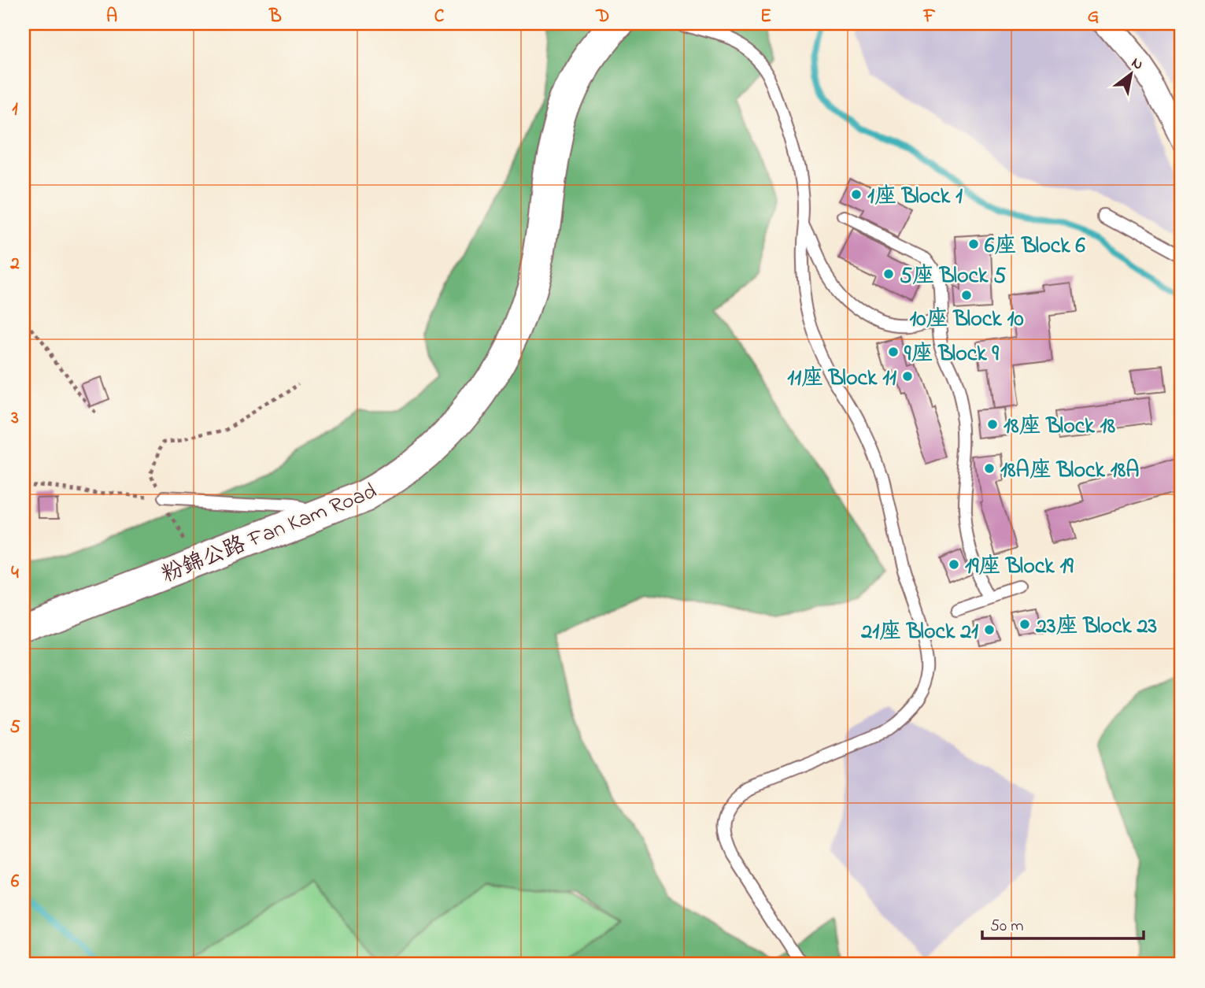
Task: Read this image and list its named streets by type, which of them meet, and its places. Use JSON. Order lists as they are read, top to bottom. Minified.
{"streets":{"main road":["粉錦公路 Fan Kam Road"]},"places":["1座 Block 1","6座 Block 6","5座 Block 5","10座 Block 10","9座 Block 9","11座 Block 11","18座 Block 18","18A座 Block 18A","19座 Block 19","23座 Block 23","21座 Block 21"],"scale_bar":"50 m","north":"top right","grid":{"columns":["A","B","C","D","E","F","G"],"rows":["1","2","3","4","5","6"]}}
